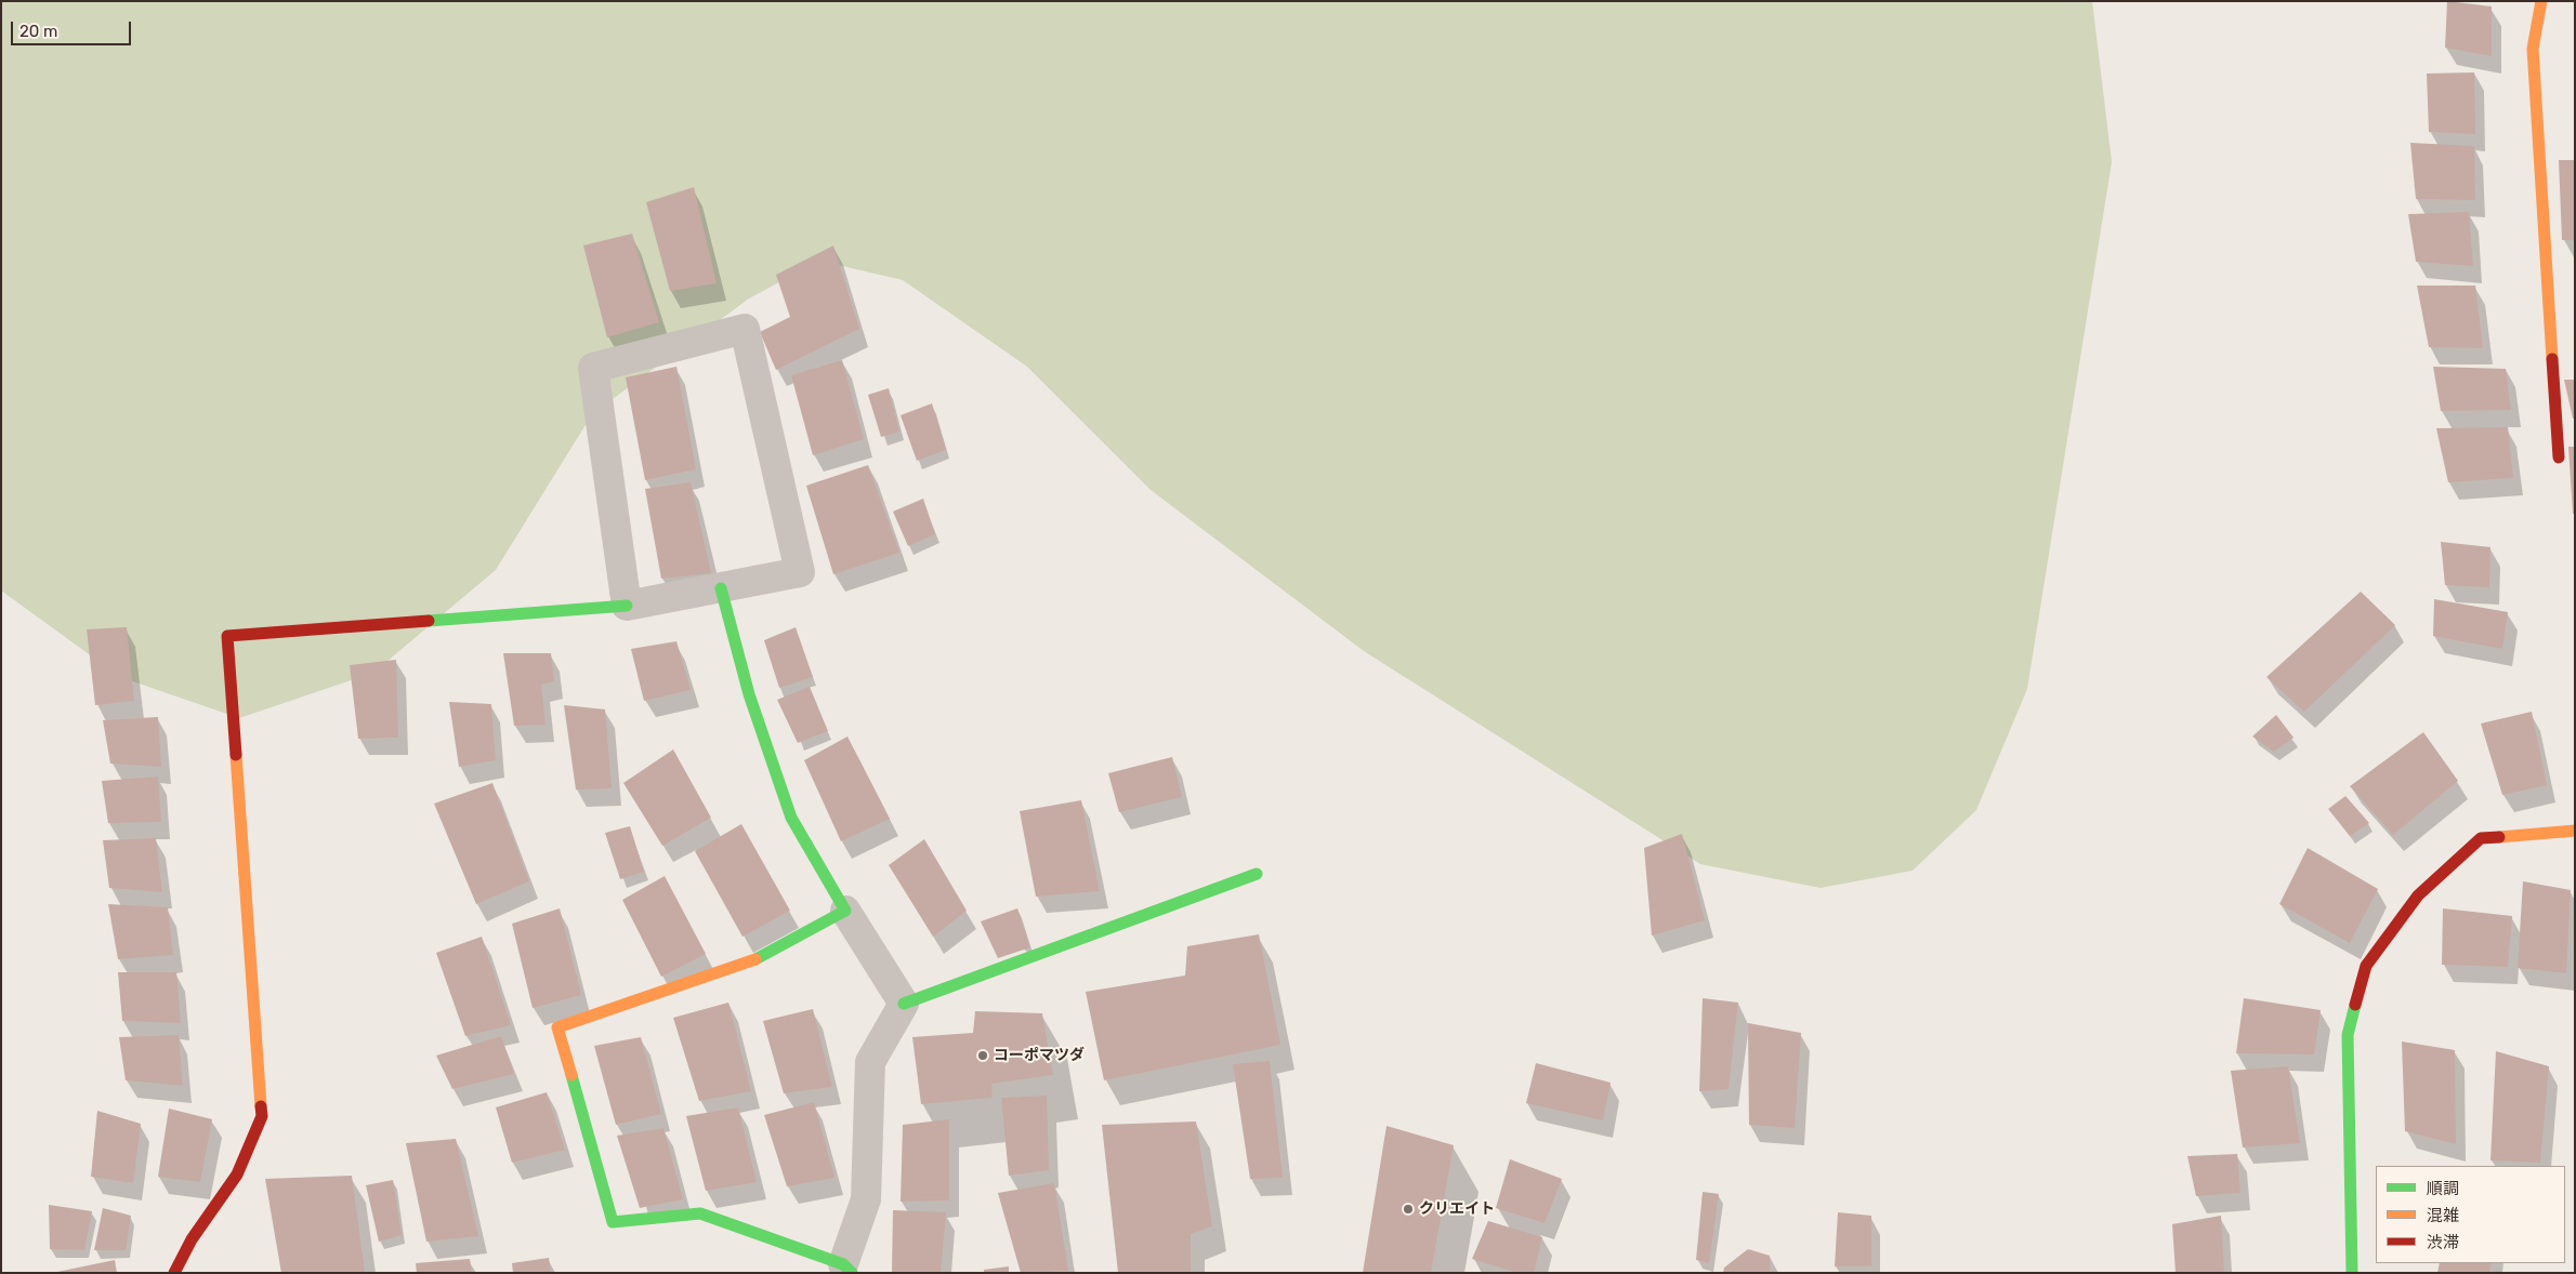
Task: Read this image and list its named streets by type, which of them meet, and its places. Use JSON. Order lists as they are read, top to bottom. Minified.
{"places":["コーポマツダ","クリエイト"],"legend":["順調","混雑","渋滞"],"scale_bar":"20 m"}
